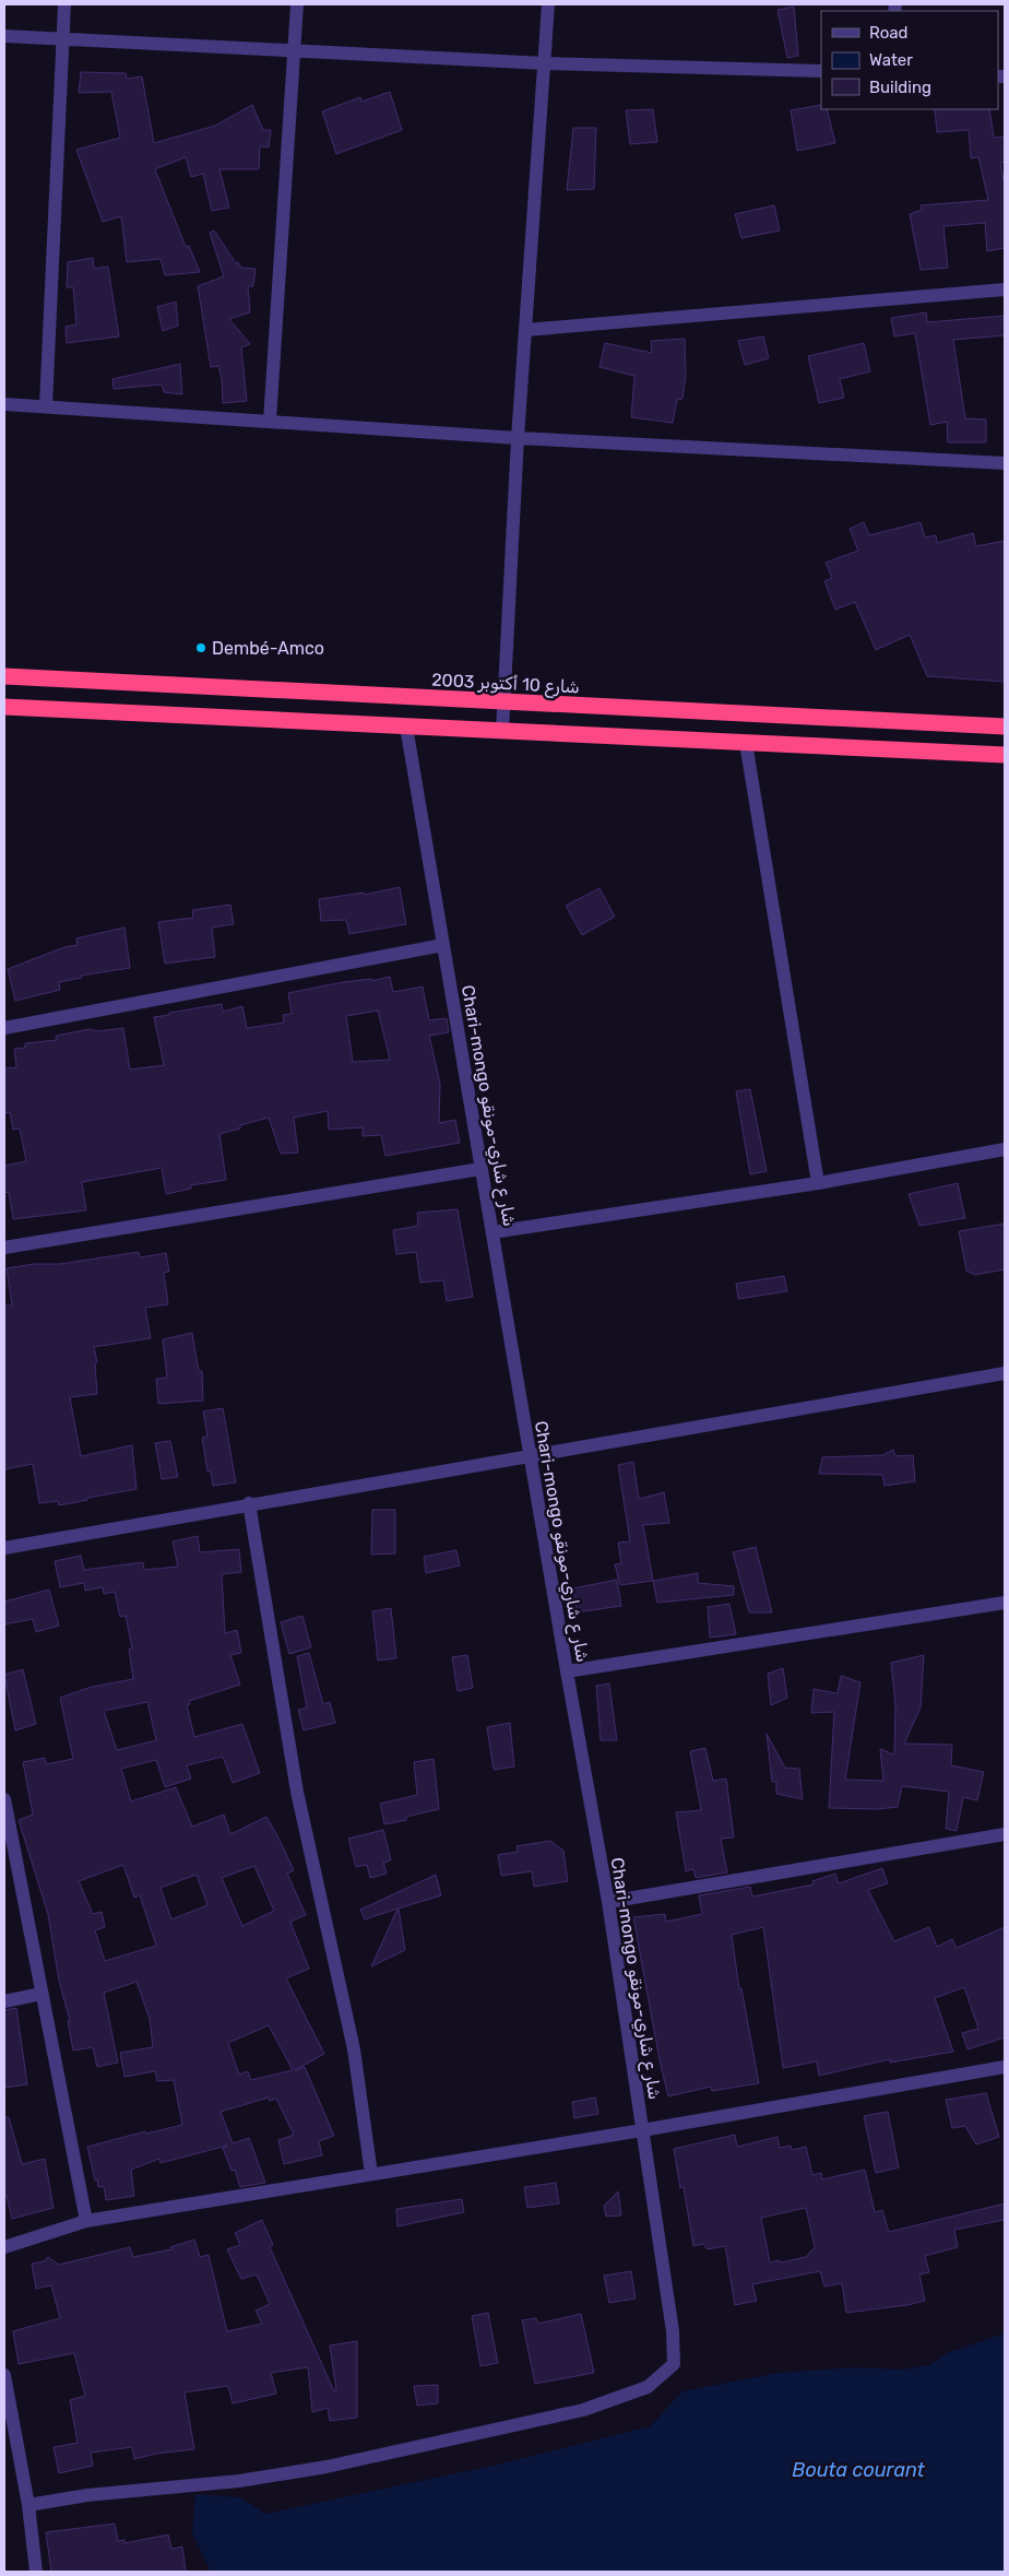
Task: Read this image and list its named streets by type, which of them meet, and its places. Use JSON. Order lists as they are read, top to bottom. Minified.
{"streets":{"highway":["شارع 10 أكتوبر 2003"],"street":["Chari-mongo شار ع شاري-مونقو"]},"water":["Bouta courant"],"places":["Dembé-Amco"],"legend":["Road","Water","Building"]}
